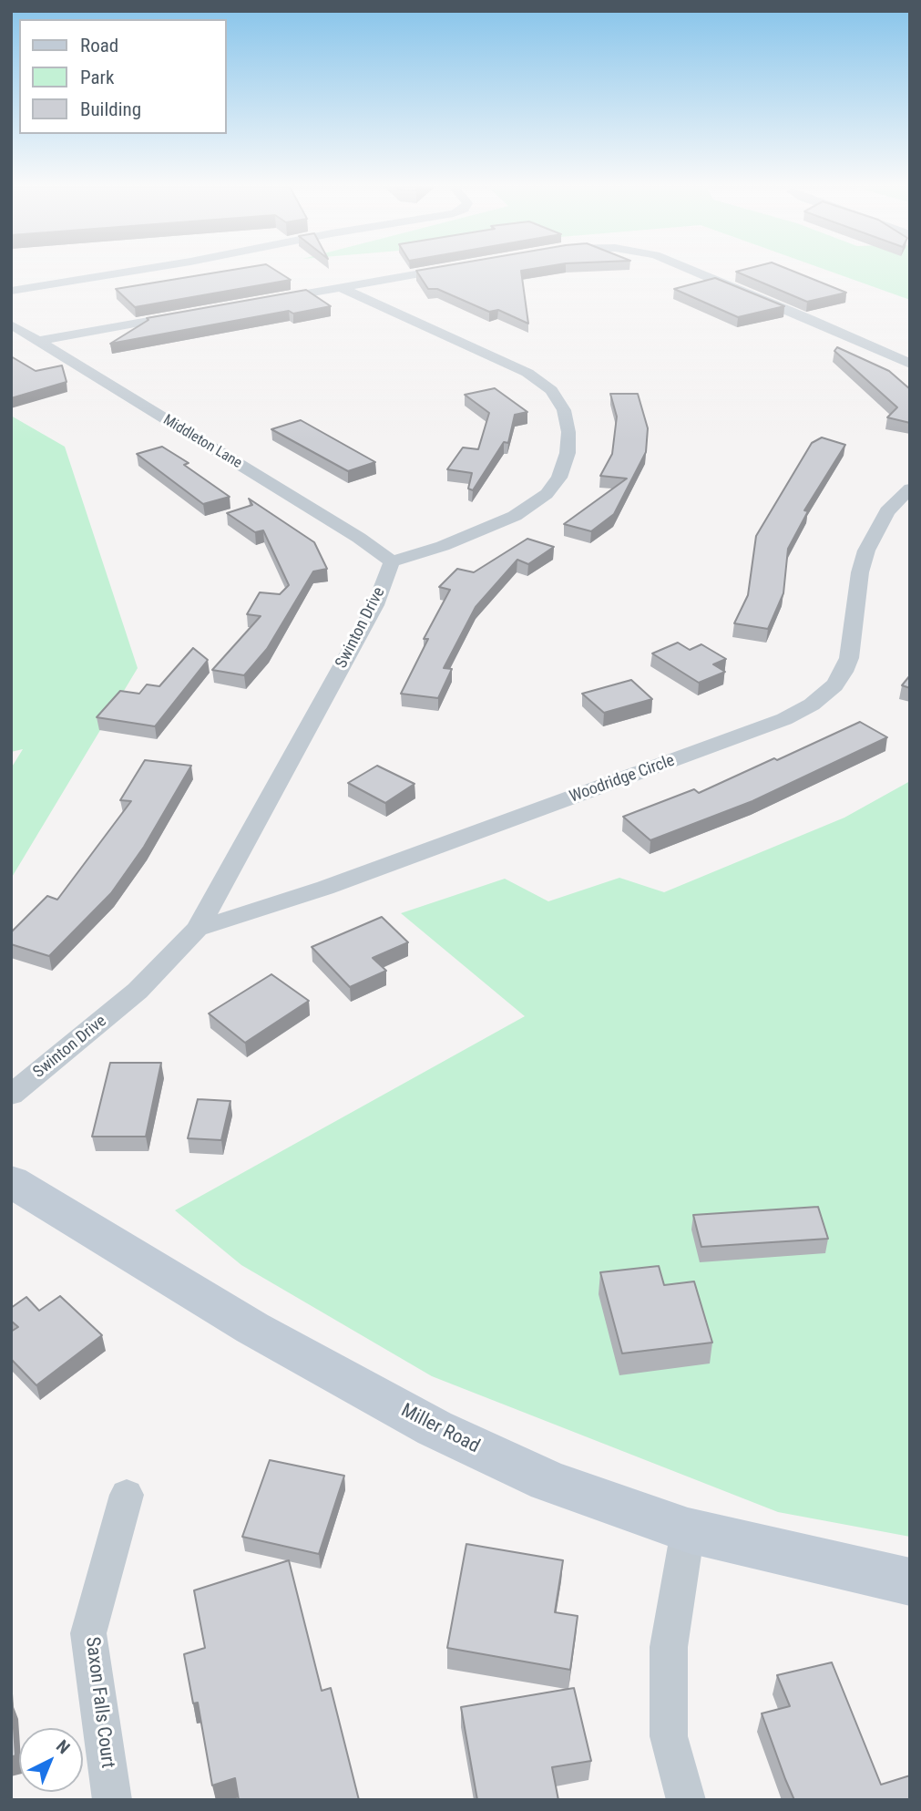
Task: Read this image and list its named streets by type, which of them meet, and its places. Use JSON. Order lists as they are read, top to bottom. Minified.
{"streets":{"street":["Middleton Lane","Swinton Drive","Woodridge Circle","Miller Road","Saxon Falls Court"]},"crossings":[["Middleton Lane","Swinton Drive"],["Swinton Drive","Woodridge Circle"]],"legend":["Road","Park","Building"],"north":"top right"}
